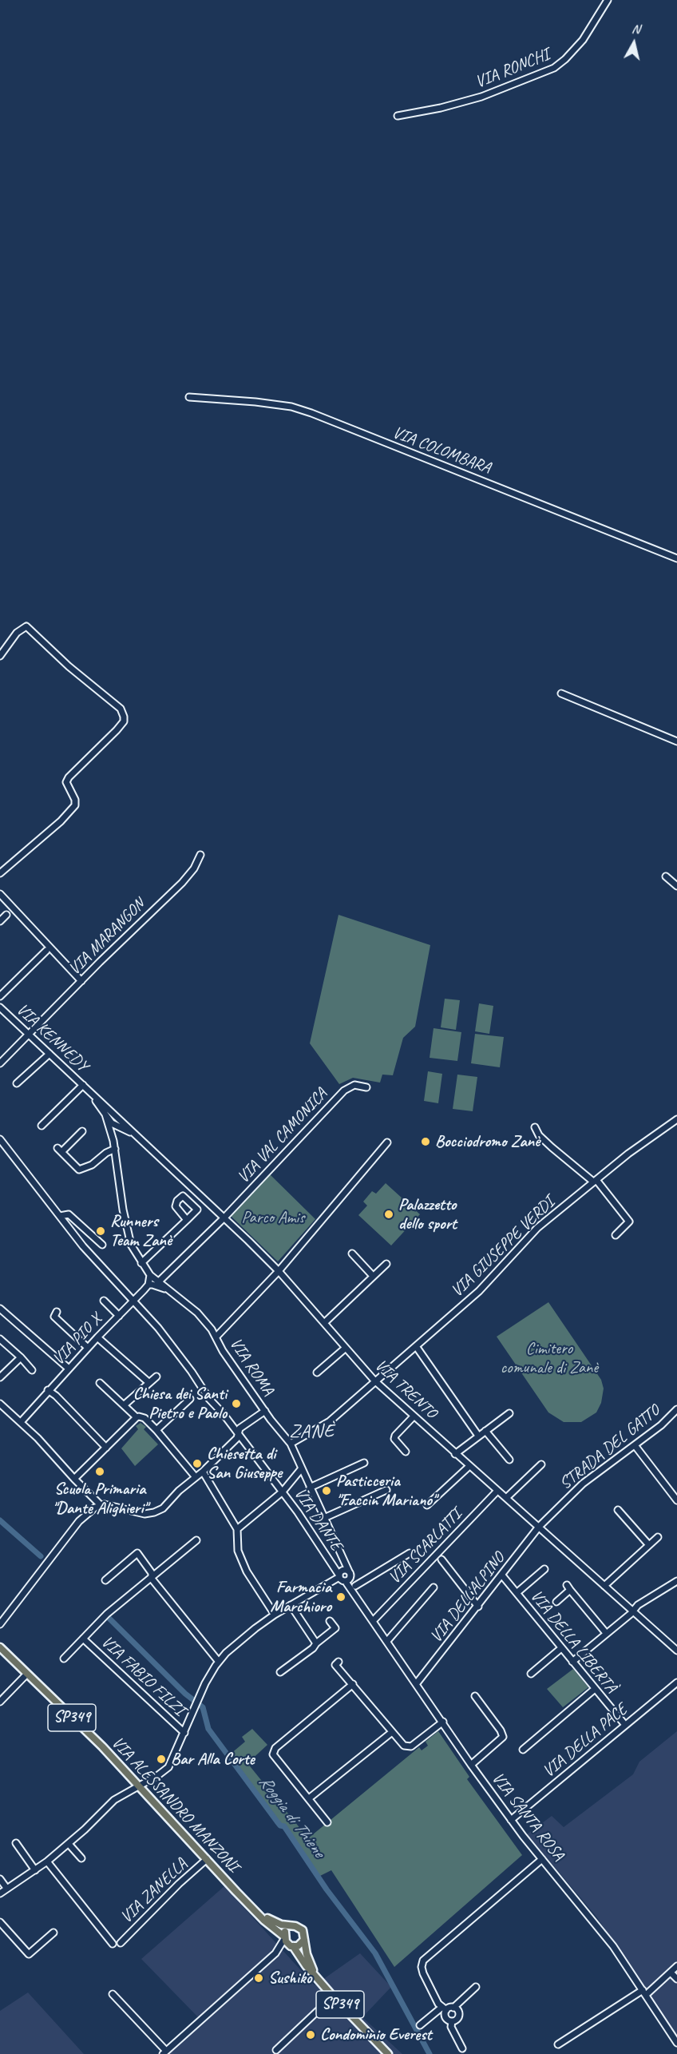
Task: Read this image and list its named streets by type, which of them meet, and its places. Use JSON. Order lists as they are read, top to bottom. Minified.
{"streets":{"main road":["SP349","VIA ALESSANDRO MANZONI"],"street":["VIA RONCHI","VIA COLOMBARA","VIA MARANGON","VIA KENNEDY","VIA VAL CAMONICA","VIA GIUSEPPE VERDI","VIA PIO X","VIA ROMA","VIA TRENTO","STRADA DEL GATTO","VIA DANTE","VIA SCARLATTI","VIA DELL'ALPINO","VIA DELLA LIBERTÀ","VIA FABIO FILZI","VIA DELLA PACE","VIA SANTA ROSA","VIA ZANELLA"]},"crossings":[["VIA MARANGON","VIA KENNEDY"],["VIA KENNEDY","VIA ROMA"],["VIA KENNEDY","VIA TRENTO"],["VIA VAL CAMONICA","VIA ROMA"],["VIA VAL CAMONICA","VIA TRENTO"],["VIA GIUSEPPE VERDI","VIA ROMA"],["VIA GIUSEPPE VERDI","VIA TRENTO"],["VIA PIO X","VIA ROMA"],["VIA PIO X","VIA DANTE"],["VIA ROMA","VIA TRENTO"],["VIA ROMA","VIA SANTA ROSA"],["VIA TRENTO","STRADA DEL GATTO"],["VIA TRENTO","VIA SCARLATTI"],["VIA TRENTO","VIA DELL'ALPINO"],["STRADA DEL GATTO","VIA DELL'ALPINO"],["VIA DANTE","VIA SANTA ROSA"],["VIA SCARLATTI","VIA SANTA ROSA"],["VIA DELL'ALPINO","VIA DELLA LIBERTÀ"],["VIA DELL'ALPINO","VIA SANTA ROSA"],["VIA DELLA LIBERTÀ","VIA DELLA PACE"],["VIA DELLA PACE","VIA SANTA ROSA"],["VIA ALESSANDRO MANZONI","VIA ZANELLA"]],"districts":["ZANÈ"],"water":["Roggia di Thiene"],"parks":["Parco Amis","Cimitero comunale di Zanè"],"places":["Bocciodromo Zanè","Palazzetto dello sport","Runners Team Zanè","Chiesa dei Santi Pietro e Paolo","Chiesetta di San Giuseppe","Scuola Primaria \"Dante Alighieri\"","Pasticceria \"Faccin Mariano\"","Farmacia Marchioro","Bar Alla Corte","Sushiko","Condominio Everest"],"north":"top"}
